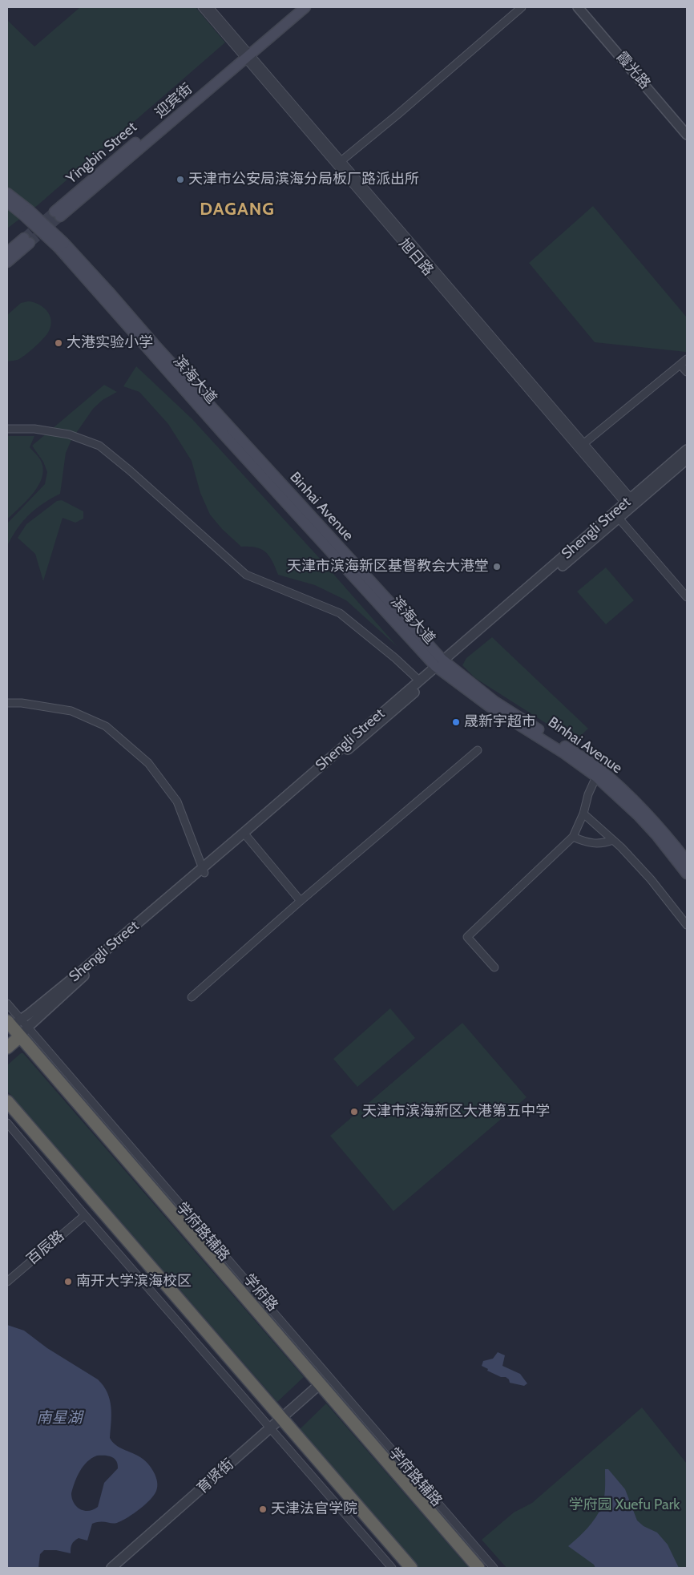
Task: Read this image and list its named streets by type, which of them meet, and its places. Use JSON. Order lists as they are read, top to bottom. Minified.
{"streets":{"highway":["学府路"],"main road":["迎宾街","滨海大道","Binhai Avenue"],"street":["霞光路","旭日路","Shengli Street","学府路辅路","百辰路","育贤街"]},"crossings":[["迎宾街","旭日路"],["旭日路","Shengli Street"],["滨海大道","Binhai Avenue"],["滨海大道","Shengli Street"],["Binhai Avenue","Shengli Street"],["Shengli Street","学府路辅路"],["Shengli Street","学府路"],["学府路辅路","学府路"],["学府路","育贤街"]],"districts":["DAGANG"],"water":["南星湖"],"parks":["学府园 Xuefu Park"],"places":["天津市公安局滨海分局板厂路派出所","大港实验小学","天津市滨海新区基督教会大港堂","晟新宇超市","天津市滨海新区大港第五中学","南开大学滨海校区","天津法官学院"]}
